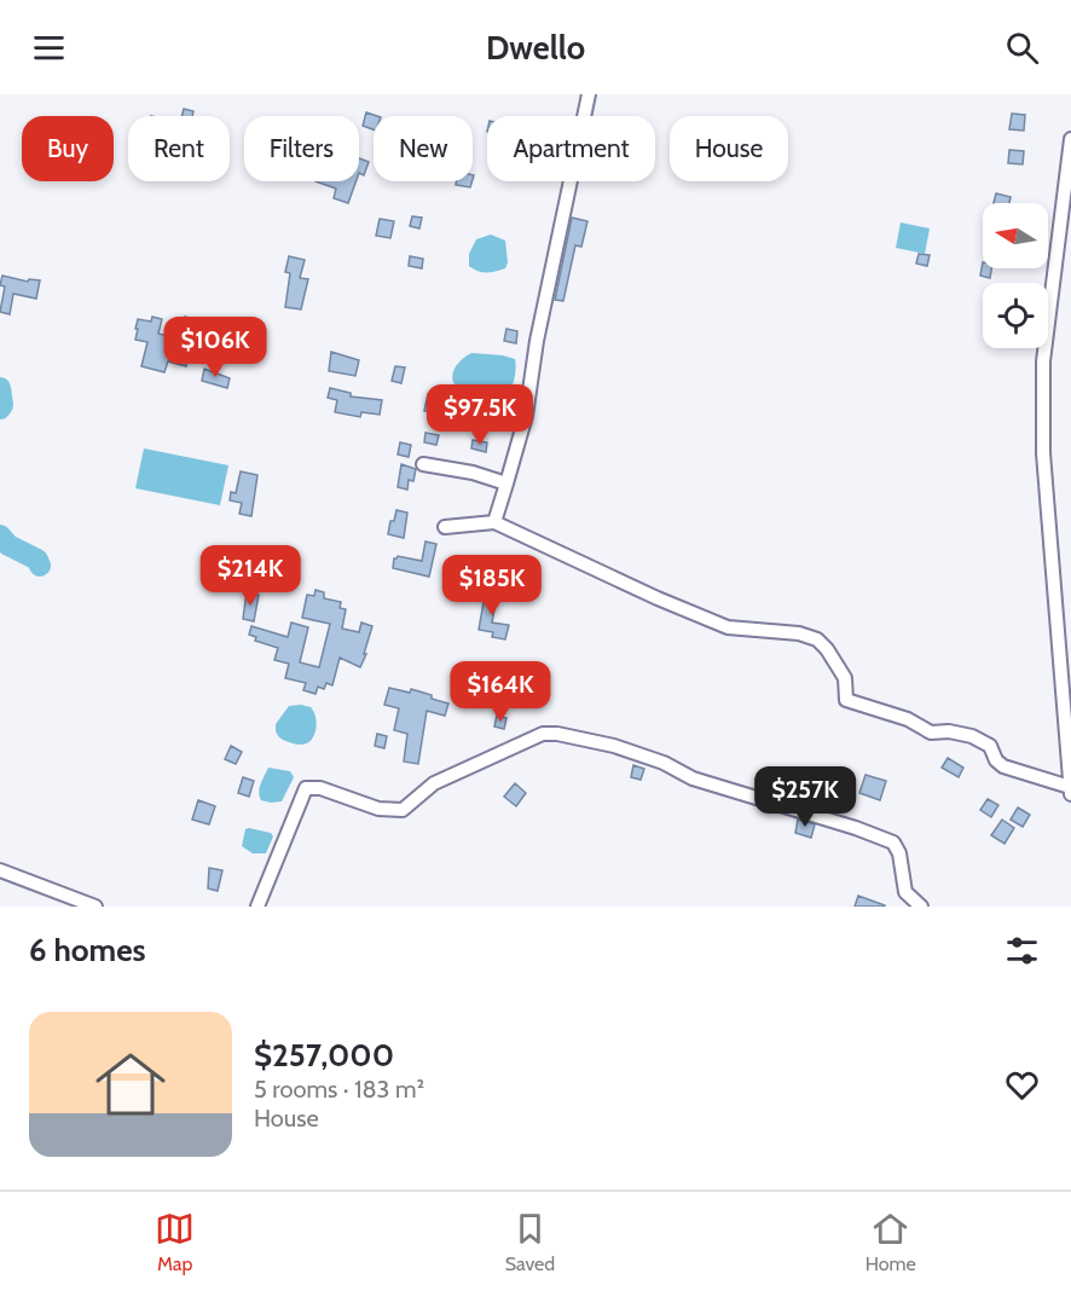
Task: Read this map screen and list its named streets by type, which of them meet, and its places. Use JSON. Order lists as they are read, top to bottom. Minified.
{"north":"left","page":{"header":"Dwello","chip":["Buy","Rent","Filters","New","Apartment","House"],"price":["$106K","$97.5K","$214K","$185K","$164K","$257K"],"heading":"6 homes","list":[{"name":"$257,000","note":"5 rooms · 183 m² · House"}],"tabs":["Map","Saved","Home"]}}
